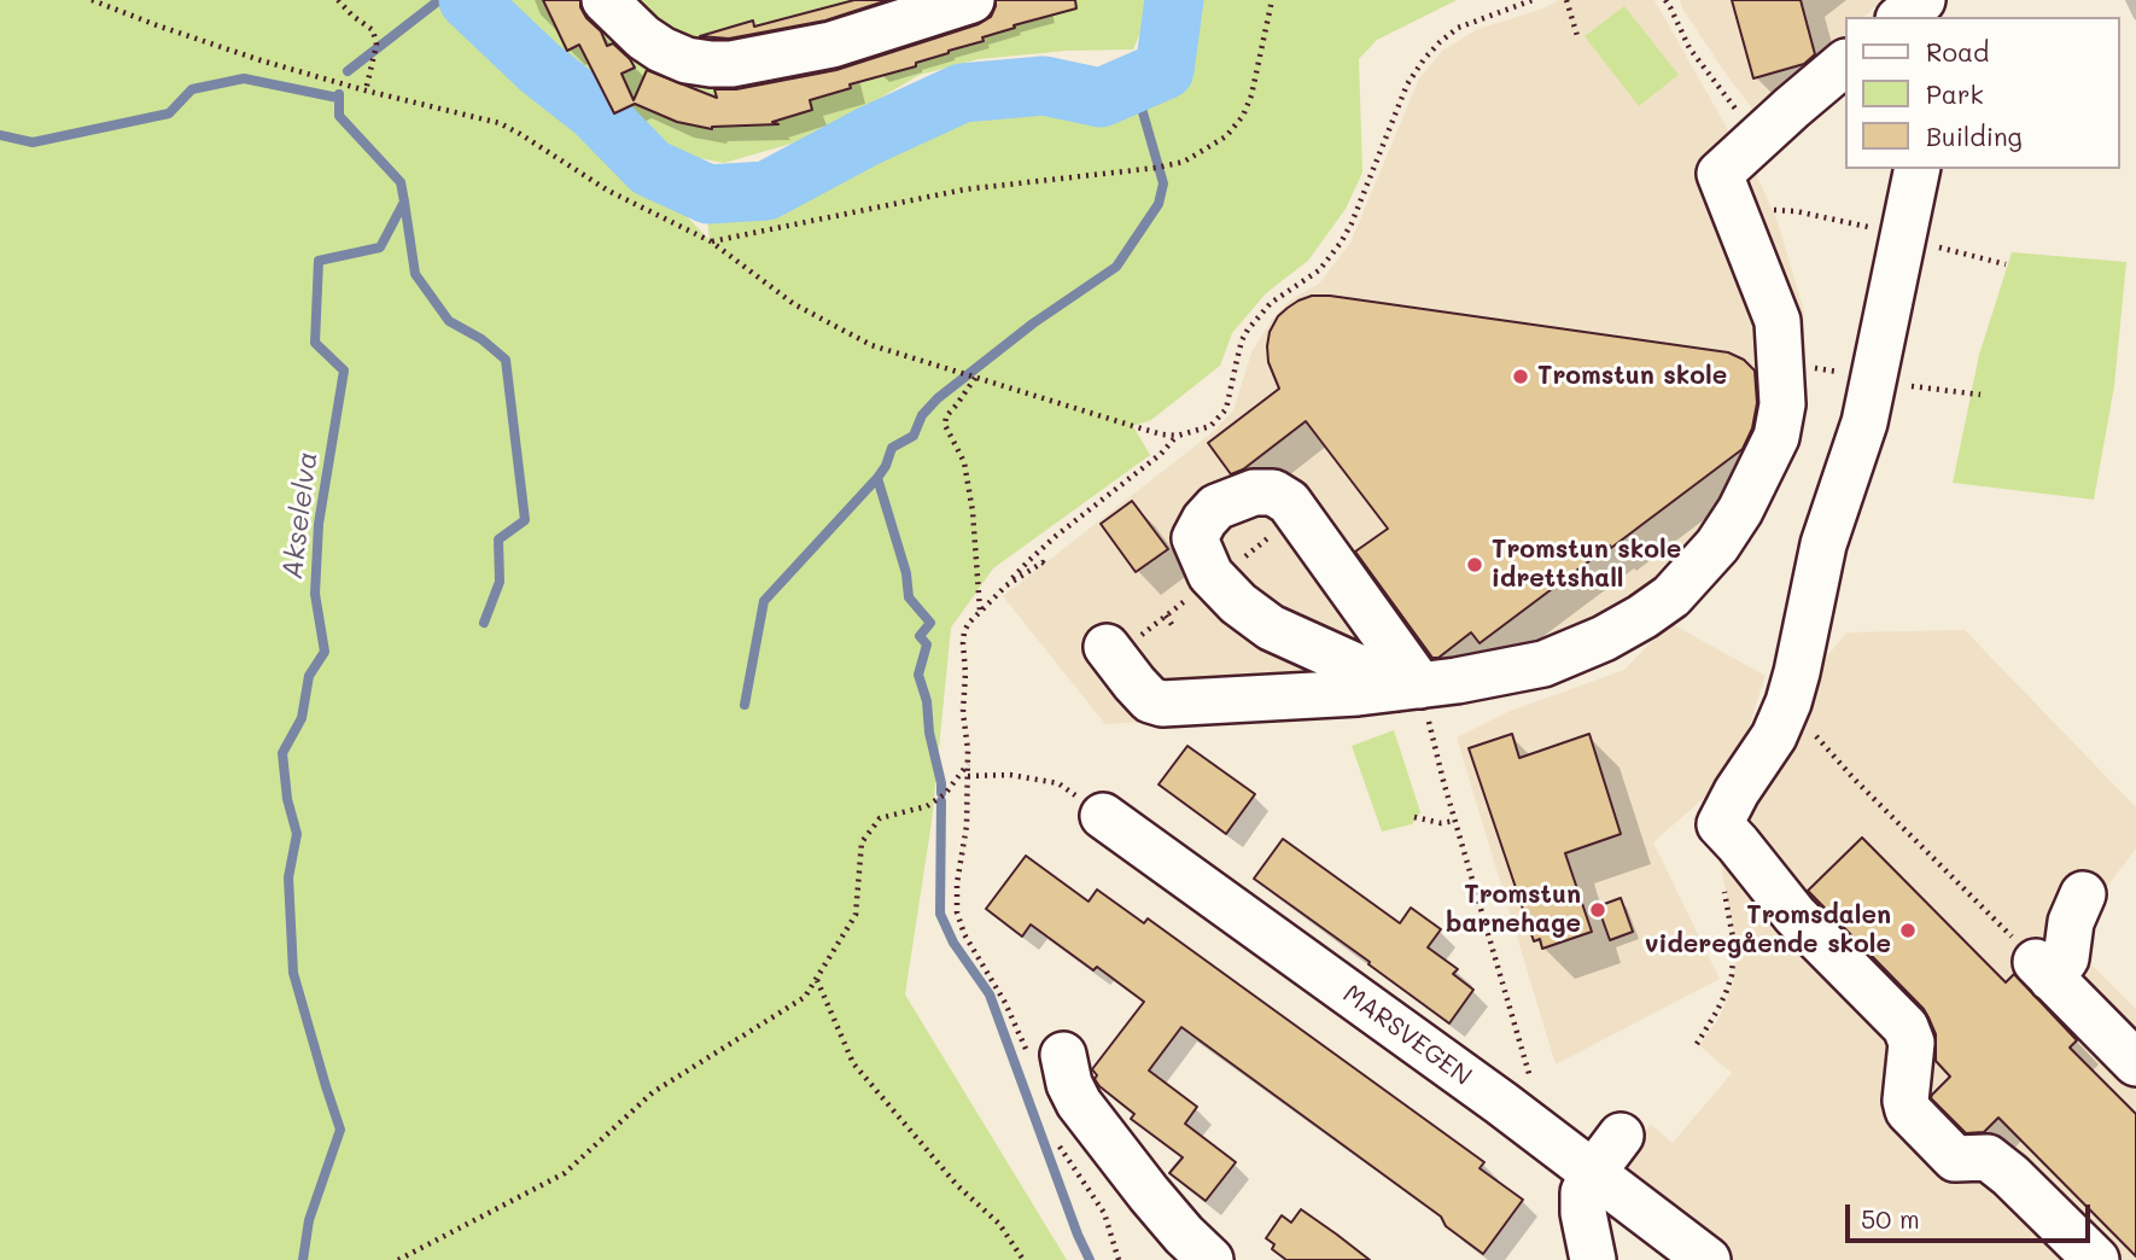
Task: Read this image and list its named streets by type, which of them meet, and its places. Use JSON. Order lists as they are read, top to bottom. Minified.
{"streets":{"street":["MARSVEGEN"]},"water":["Akselelva"],"places":["Tromstun skole","Tromstun skole idrettshall","Tromstun barnehage","Tromsdalen videregående skole"],"legend":["Road","Park","Building"],"scale_bar":"50 m"}
